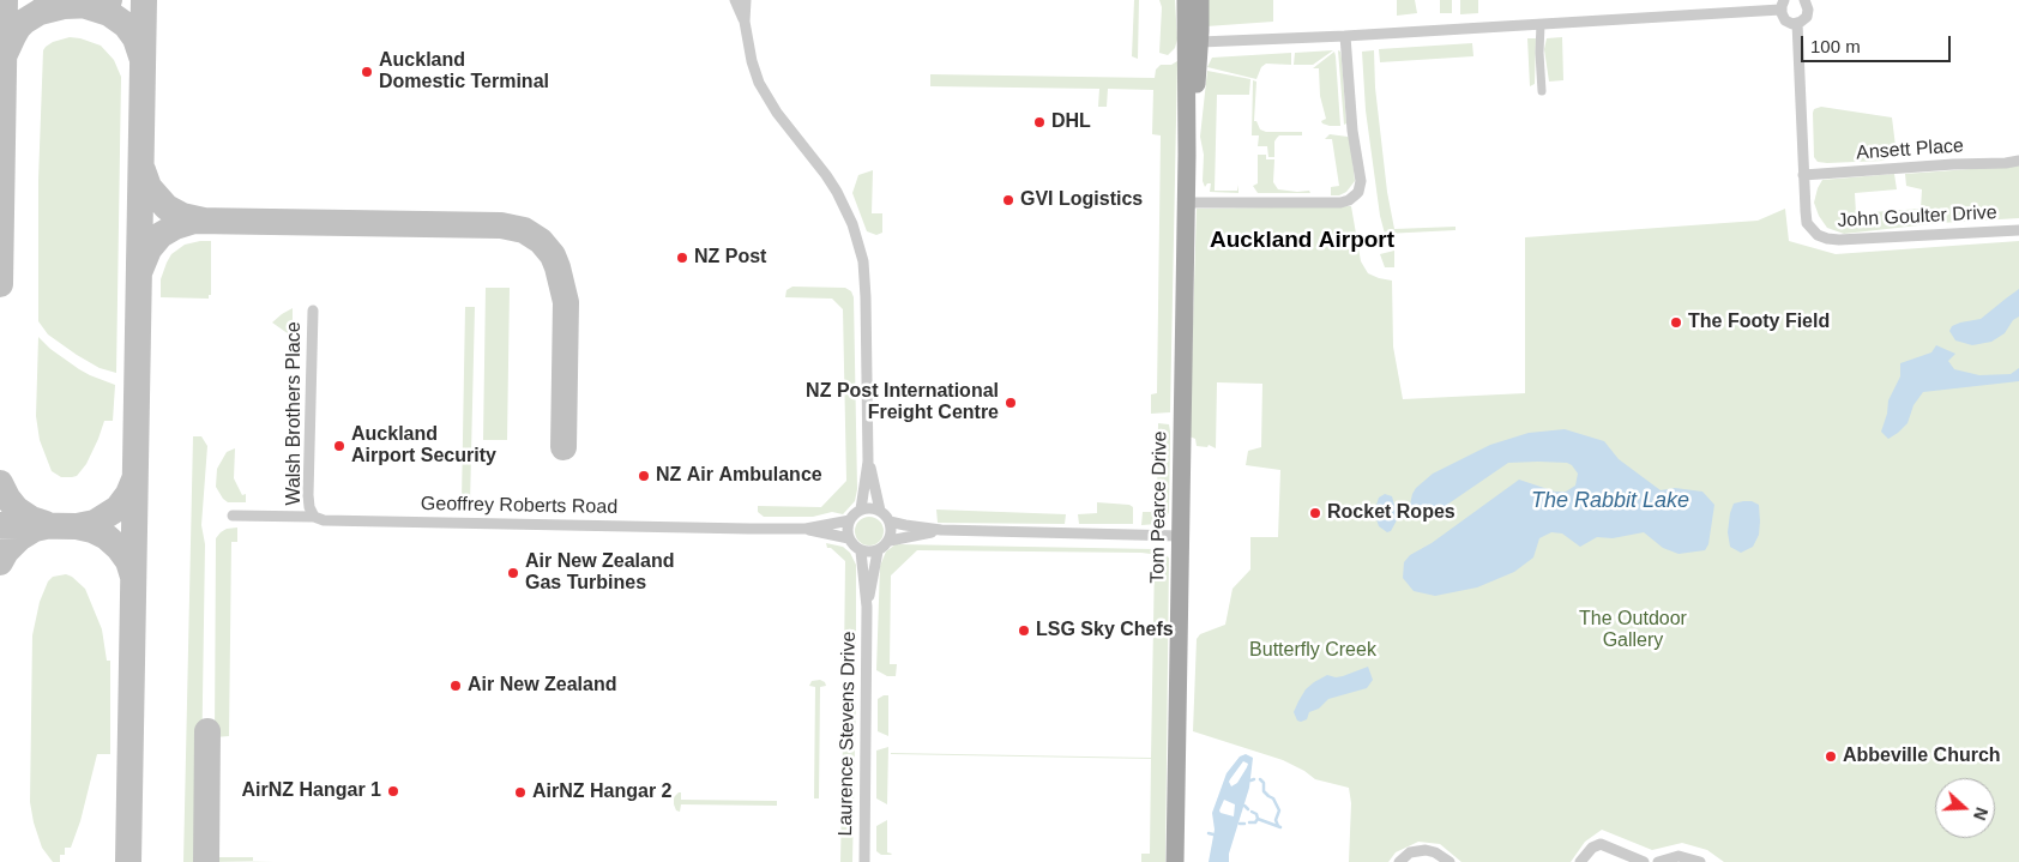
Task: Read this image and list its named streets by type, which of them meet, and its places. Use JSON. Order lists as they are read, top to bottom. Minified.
{"streets":{"main road":["Tom Pearce Drive"],"street":["Ansett Place","John Goulter Drive","Walsh Brothers Place","Geoffrey Roberts Road","Laurence Stevens Drive"]},"crossings":[["Ansett Place","John Goulter Drive"],["Walsh Brothers Place","Geoffrey Roberts Road"],["Geoffrey Roberts Road","Laurence Stevens Drive"]],"districts":["Auckland Airport"],"water":["The Rabbit Lake"],"parks":["The Outdoor Gallery","Butterfly Creek"],"places":["Auckland Domestic Terminal","DHL","GVI Logistics","NZ Post","The Footy Field","NZ Post International Freight Centre","Auckland Airport Security","NZ Air Ambulance","Rocket Ropes","Air New Zealand Gas Turbines","LSG Sky Chefs","Air New Zealand","Abbeville Church","AirNZ Hangar 1","AirNZ Hangar 2"],"scale_bar":"100 m","north":"right"}
